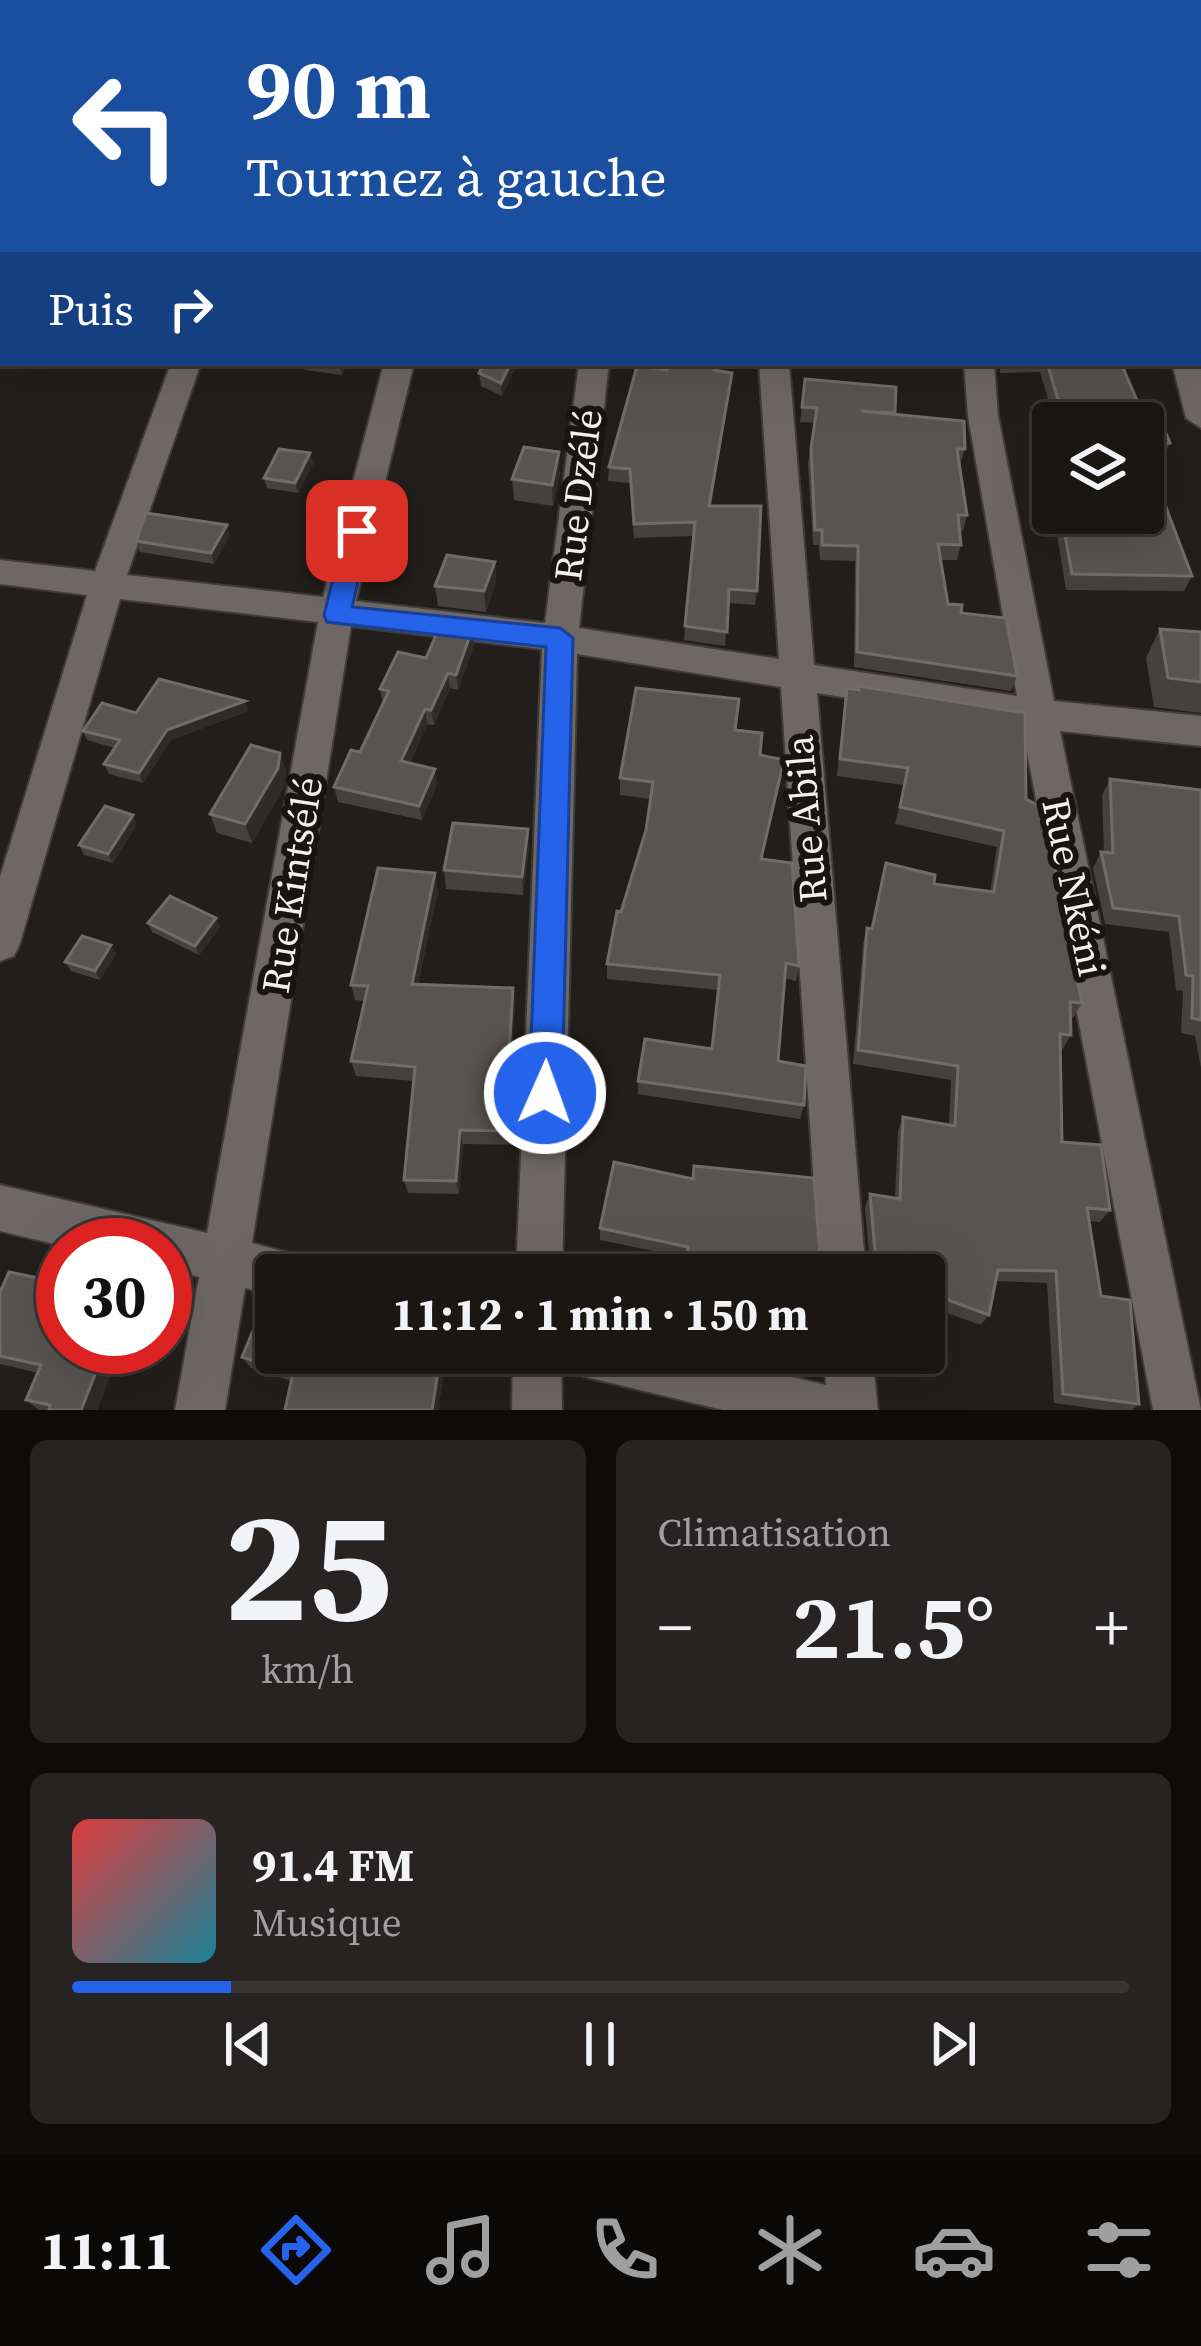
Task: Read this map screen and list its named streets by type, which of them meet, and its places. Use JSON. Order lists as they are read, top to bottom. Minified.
{"streets":{"street":["Rue Dzélé","Rue Abila","Rue Kintsélé","Rue Nkéni"]},"page":{"turn":["90 m","Tournez à gauche"],"then":"Puis","limit":"30","trip":"11:12 · 1 min · 150 m","tile":[["25","km/h"],"Climatisation"],"heat":["−","21.5°","+"],"song":["91.4 FM","Musique"],"tabs":"11:11"}}
